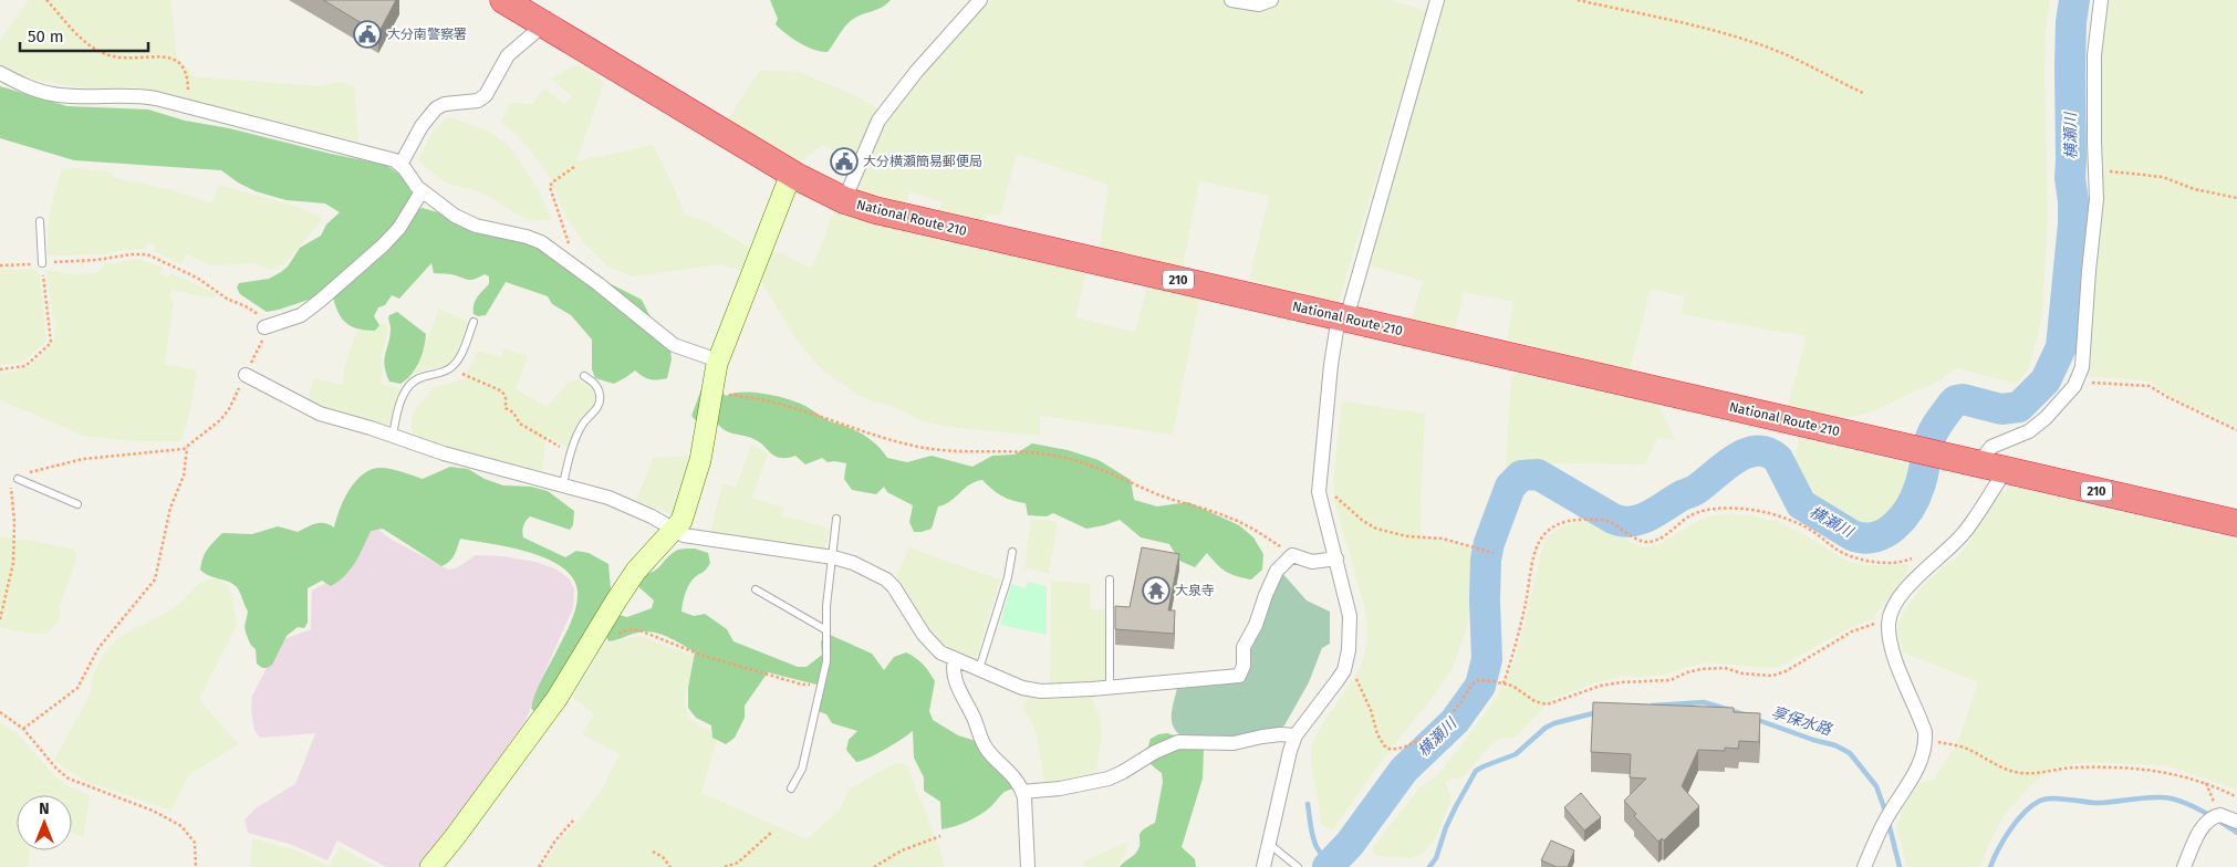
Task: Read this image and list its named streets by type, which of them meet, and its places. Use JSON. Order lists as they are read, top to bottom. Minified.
{"streets":{"highway":["National Route 210","210"]},"water":["横瀬川","享保水路"],"places":{"public building":["大分南警察署","大分横瀬簡易郵便局"],"temple":["大泉寺"]},"scale_bar":"50 m","north":"top"}
